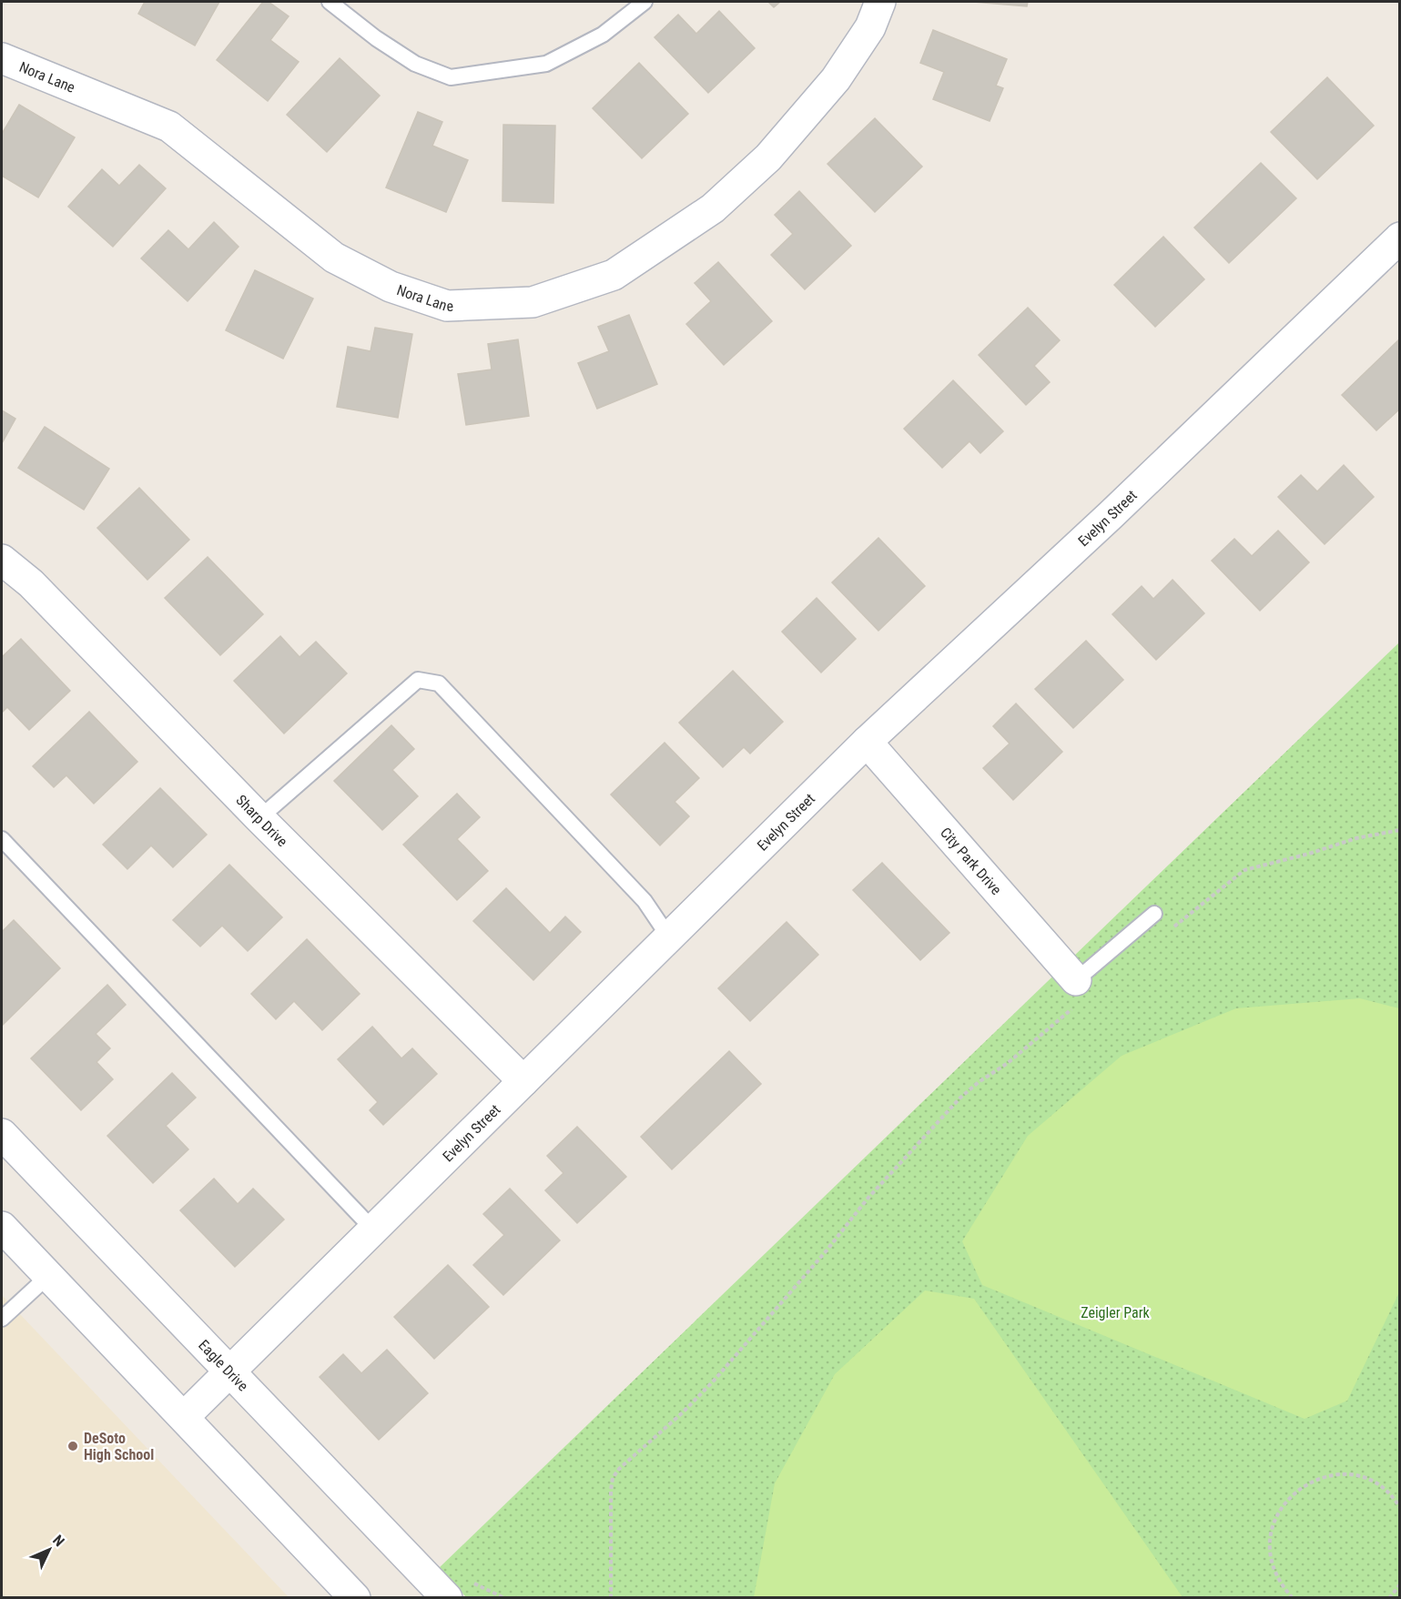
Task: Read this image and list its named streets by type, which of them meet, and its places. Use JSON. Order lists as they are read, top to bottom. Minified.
{"streets":{"street":["Nora Lane","Evelyn Street","Sharp Drive","City Park Drive","Eagle Drive"]},"crossings":[["Evelyn Street","Sharp Drive"],["Evelyn Street","City Park Drive"],["Evelyn Street","Eagle Drive"]],"parks":["Zeigler Park"],"places":["DeSoto High School"],"north":"top right"}
